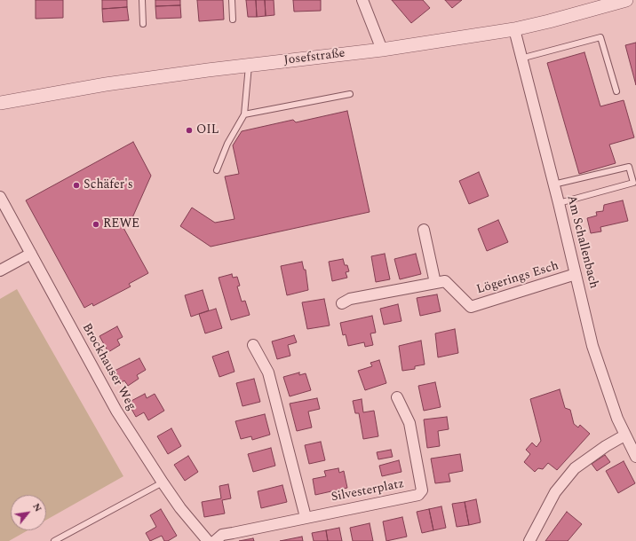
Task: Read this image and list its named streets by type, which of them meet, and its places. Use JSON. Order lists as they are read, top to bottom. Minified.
{"streets":{"street":["Josefstraße","Am Schallenbach","Lögerings Esch","Brockhauser Weg","Silvesterplatz"]},"crossings":[["Josefstraße","Am Schallenbach"],["Am Schallenbach","Lögerings Esch"]],"places":["OIL","Schäfer's","REWE"],"north":"top right"}
